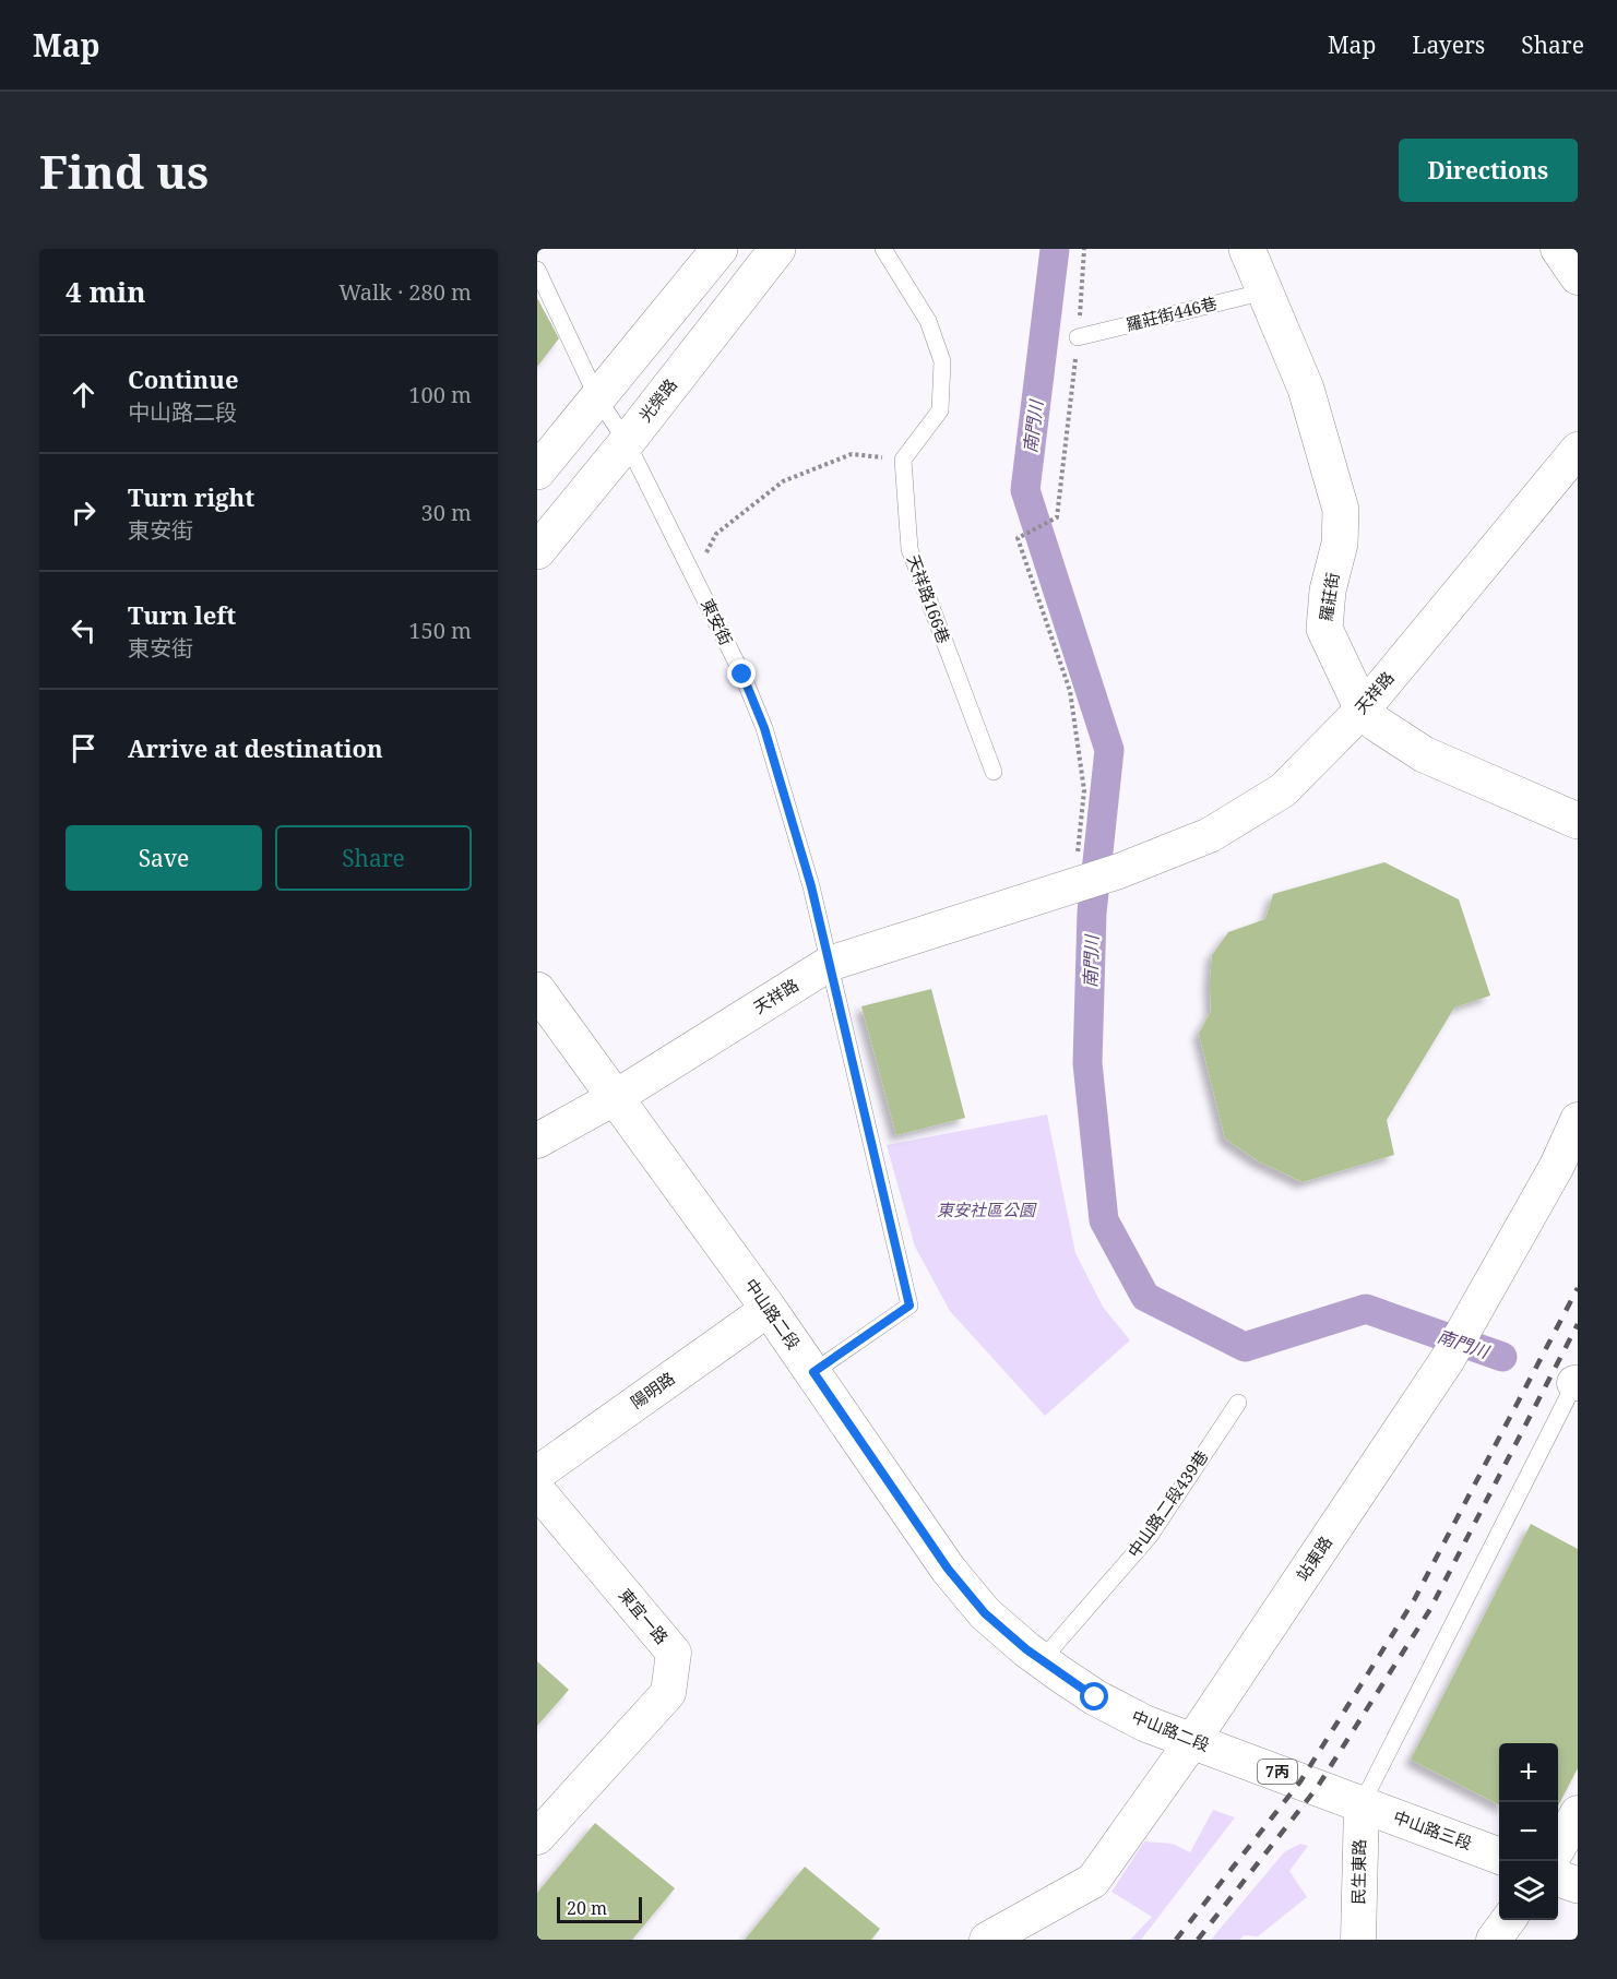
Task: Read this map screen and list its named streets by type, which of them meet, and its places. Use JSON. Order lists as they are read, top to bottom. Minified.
{"streets":{"street":["光榮路","羅莊街","天祥路","中山路二段","陽明路","站東路","東宜一路","7丙","中山路三段","民生東路"],"lane":["羅莊街446巷","天祥路166巷","東安街","中山路二段439巷"]},"crossings":[["羅莊街446巷","羅莊街"],["光榮路","東安街"],["羅莊街","天祥路"],["東安街","天祥路"],["東安街","中山路二段"],["天祥路","中山路二段"],["中山路二段","陽明路"],["中山路二段","中山路二段439巷"],["中山路二段","站東路"],["中山路二段","中山路三段"],["中山路二段","民生東路"],["中山路三段","民生東路"]],"water":["南門川"],"parks":["東安社區公園"],"scale_bar":"20 m","page":{"header":"Map","nav":["Map","Layers","Share"],"buttons":["Directions",["Save","Share"]],"title":"Find us","heading":["4 min","Walk · 280 m"],"list":[["Continue","中山路二段","100 m"],["Turn right","東安街","30 m"],["Turn left","東安街","150 m"],"Arrive at destination"],"map_buttons":["+","−"],"scale":"20 m"}}
